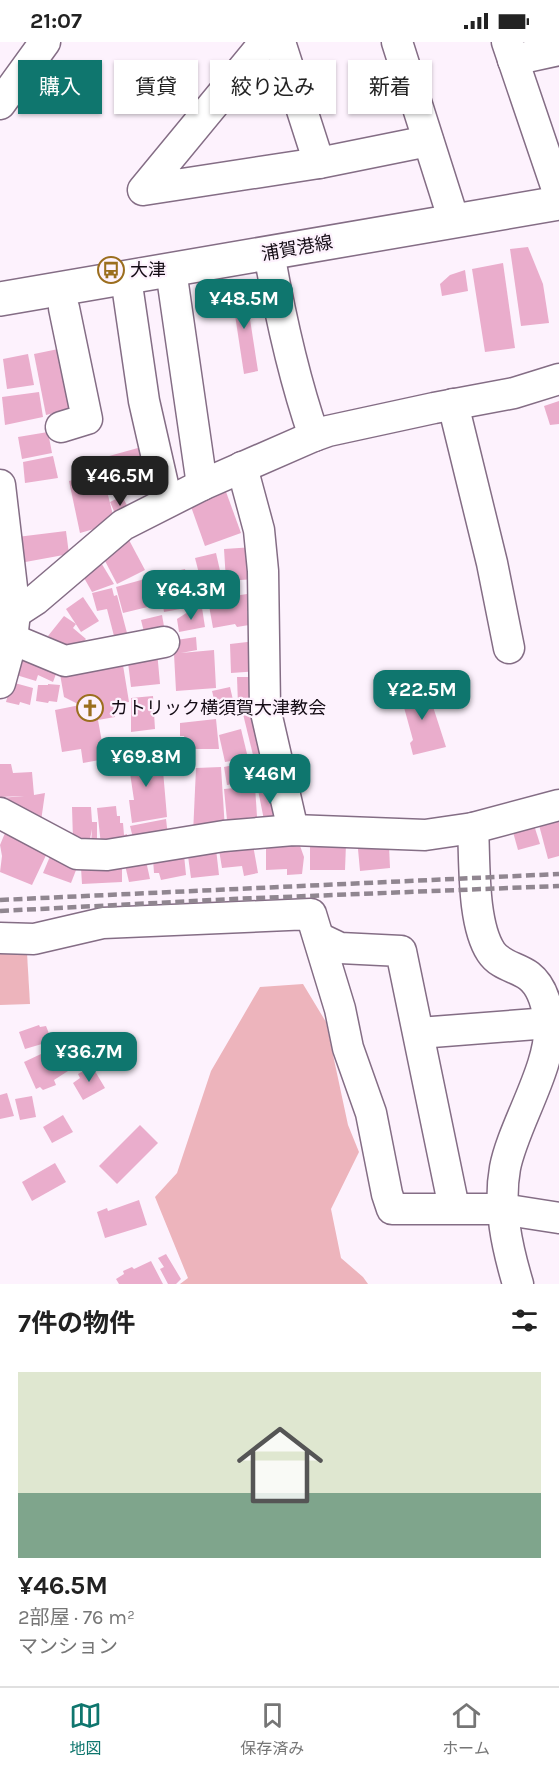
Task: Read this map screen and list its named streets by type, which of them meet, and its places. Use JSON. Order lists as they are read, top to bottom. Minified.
{"streets":{"main road":["浦賀港線"]},"places":{"bus stop":["大津"],"church":["カトリック横須賀大津教会"]},"page":{"status":"21:07","chip":["購入","賃貸","絞り込み","新着"],"price":["¥48.5M","¥46.5M","¥64.3M","¥22.5M","¥69.8M","¥46M","¥36.7M"],"heading":"7件の物件","list":[{"name":"¥46.5M","note":"2部屋 · 76 m² · マンション"}],"tabs":["地図","保存済み","ホーム"]}}
